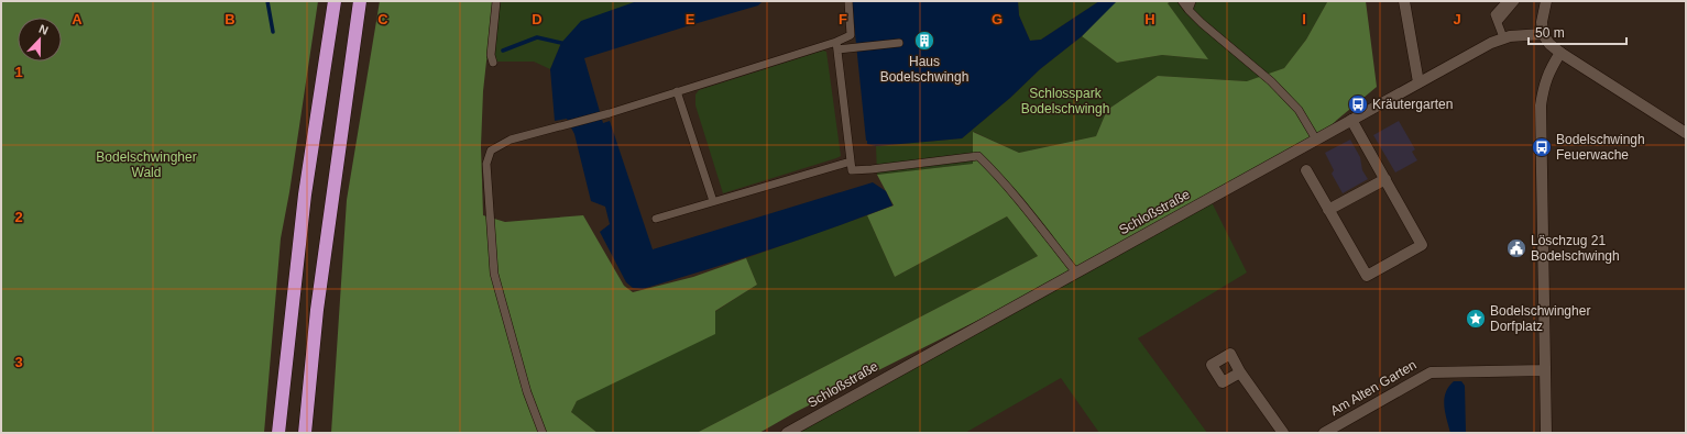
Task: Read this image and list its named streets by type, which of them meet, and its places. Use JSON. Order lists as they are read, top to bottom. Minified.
{"streets":{"street":["Schloßstraße","Am Alten Garten"]},"parks":["Schlosspark Bodelschwingh","Bodelschwingher Wald"],"places":{"building":["Haus Bodelschwingh"],"bus stop":["Kräutergarten","Bodelschwingh Feuerwache"],"public building":["Löschzug 21 Bodelschwingh"],"place":["Bodelschwingher Dorfplatz"]},"scale_bar":"50 m","north":"top","grid":{"columns":["A","B","C","D","E","F","G","H","I","J"],"rows":["1","2","3"]}}
